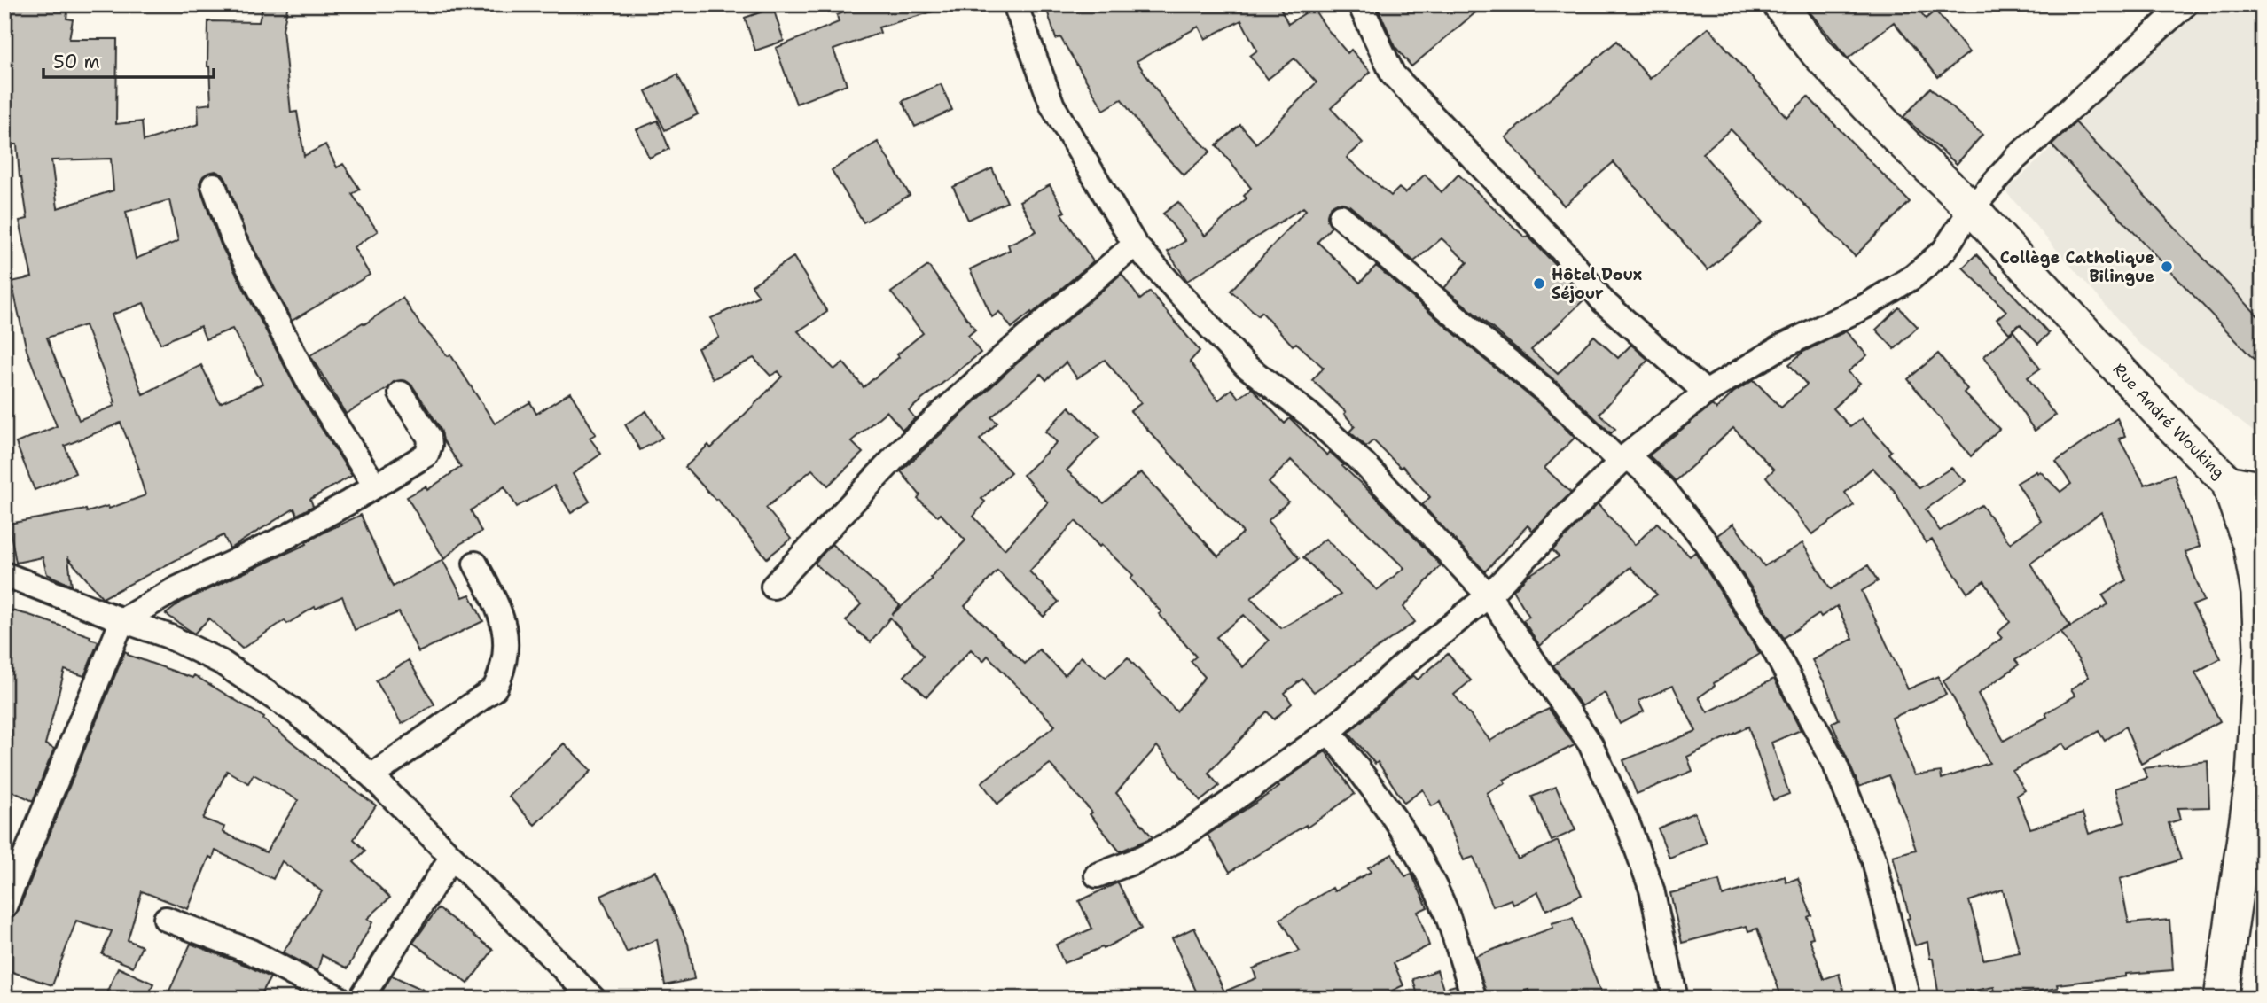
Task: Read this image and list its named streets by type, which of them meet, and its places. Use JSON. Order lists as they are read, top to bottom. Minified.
{"streets":{"street":["Rue André Wouking"]},"places":["Collège Catholique Bilingue","Hôtel Doux Séjour"],"scale_bar":"50 m"}
